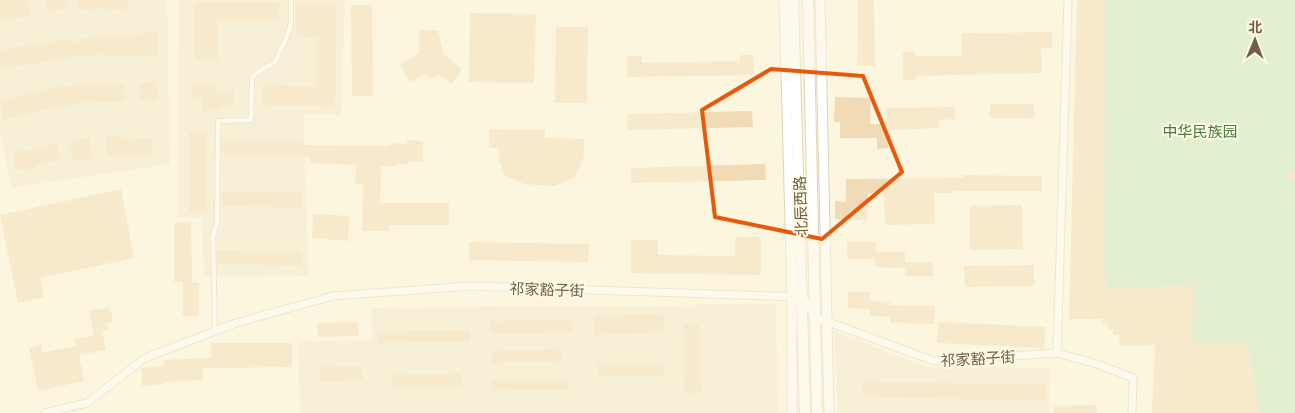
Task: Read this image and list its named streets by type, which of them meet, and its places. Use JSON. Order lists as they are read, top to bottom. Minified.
{"streets":{"main road":["北辰西路"],"street":["祁家豁子街"]},"crossings":[["北辰西路","祁家豁子街"]],"parks":["中华民族园"],"north":"top"}
